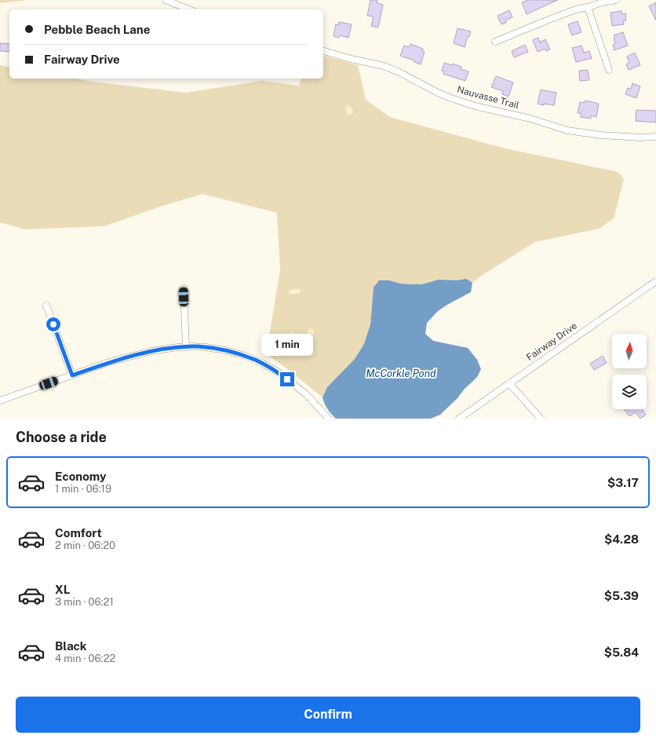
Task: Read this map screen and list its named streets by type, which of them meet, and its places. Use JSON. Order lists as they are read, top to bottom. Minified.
{"streets":{"street":["Nauvasse Trail","Fairway Drive"]},"water":["McCorkle Pond"],"north":"top","page":{"banner":["Pebble Beach Lane","Fairway Drive"],"bubble":"1 min","heading":"Choose a ride","list":[{"name":"Economy","note":"1 min · 06:19","value":"$3.17"},{"name":"Comfort","note":"2 min · 06:20","value":"$4.28"},{"name":"XL","note":"3 min · 06:21","value":"$5.39"},{"name":"Black","note":"4 min · 06:22","value":"$5.84"}],"buttons":"Confirm"}}
